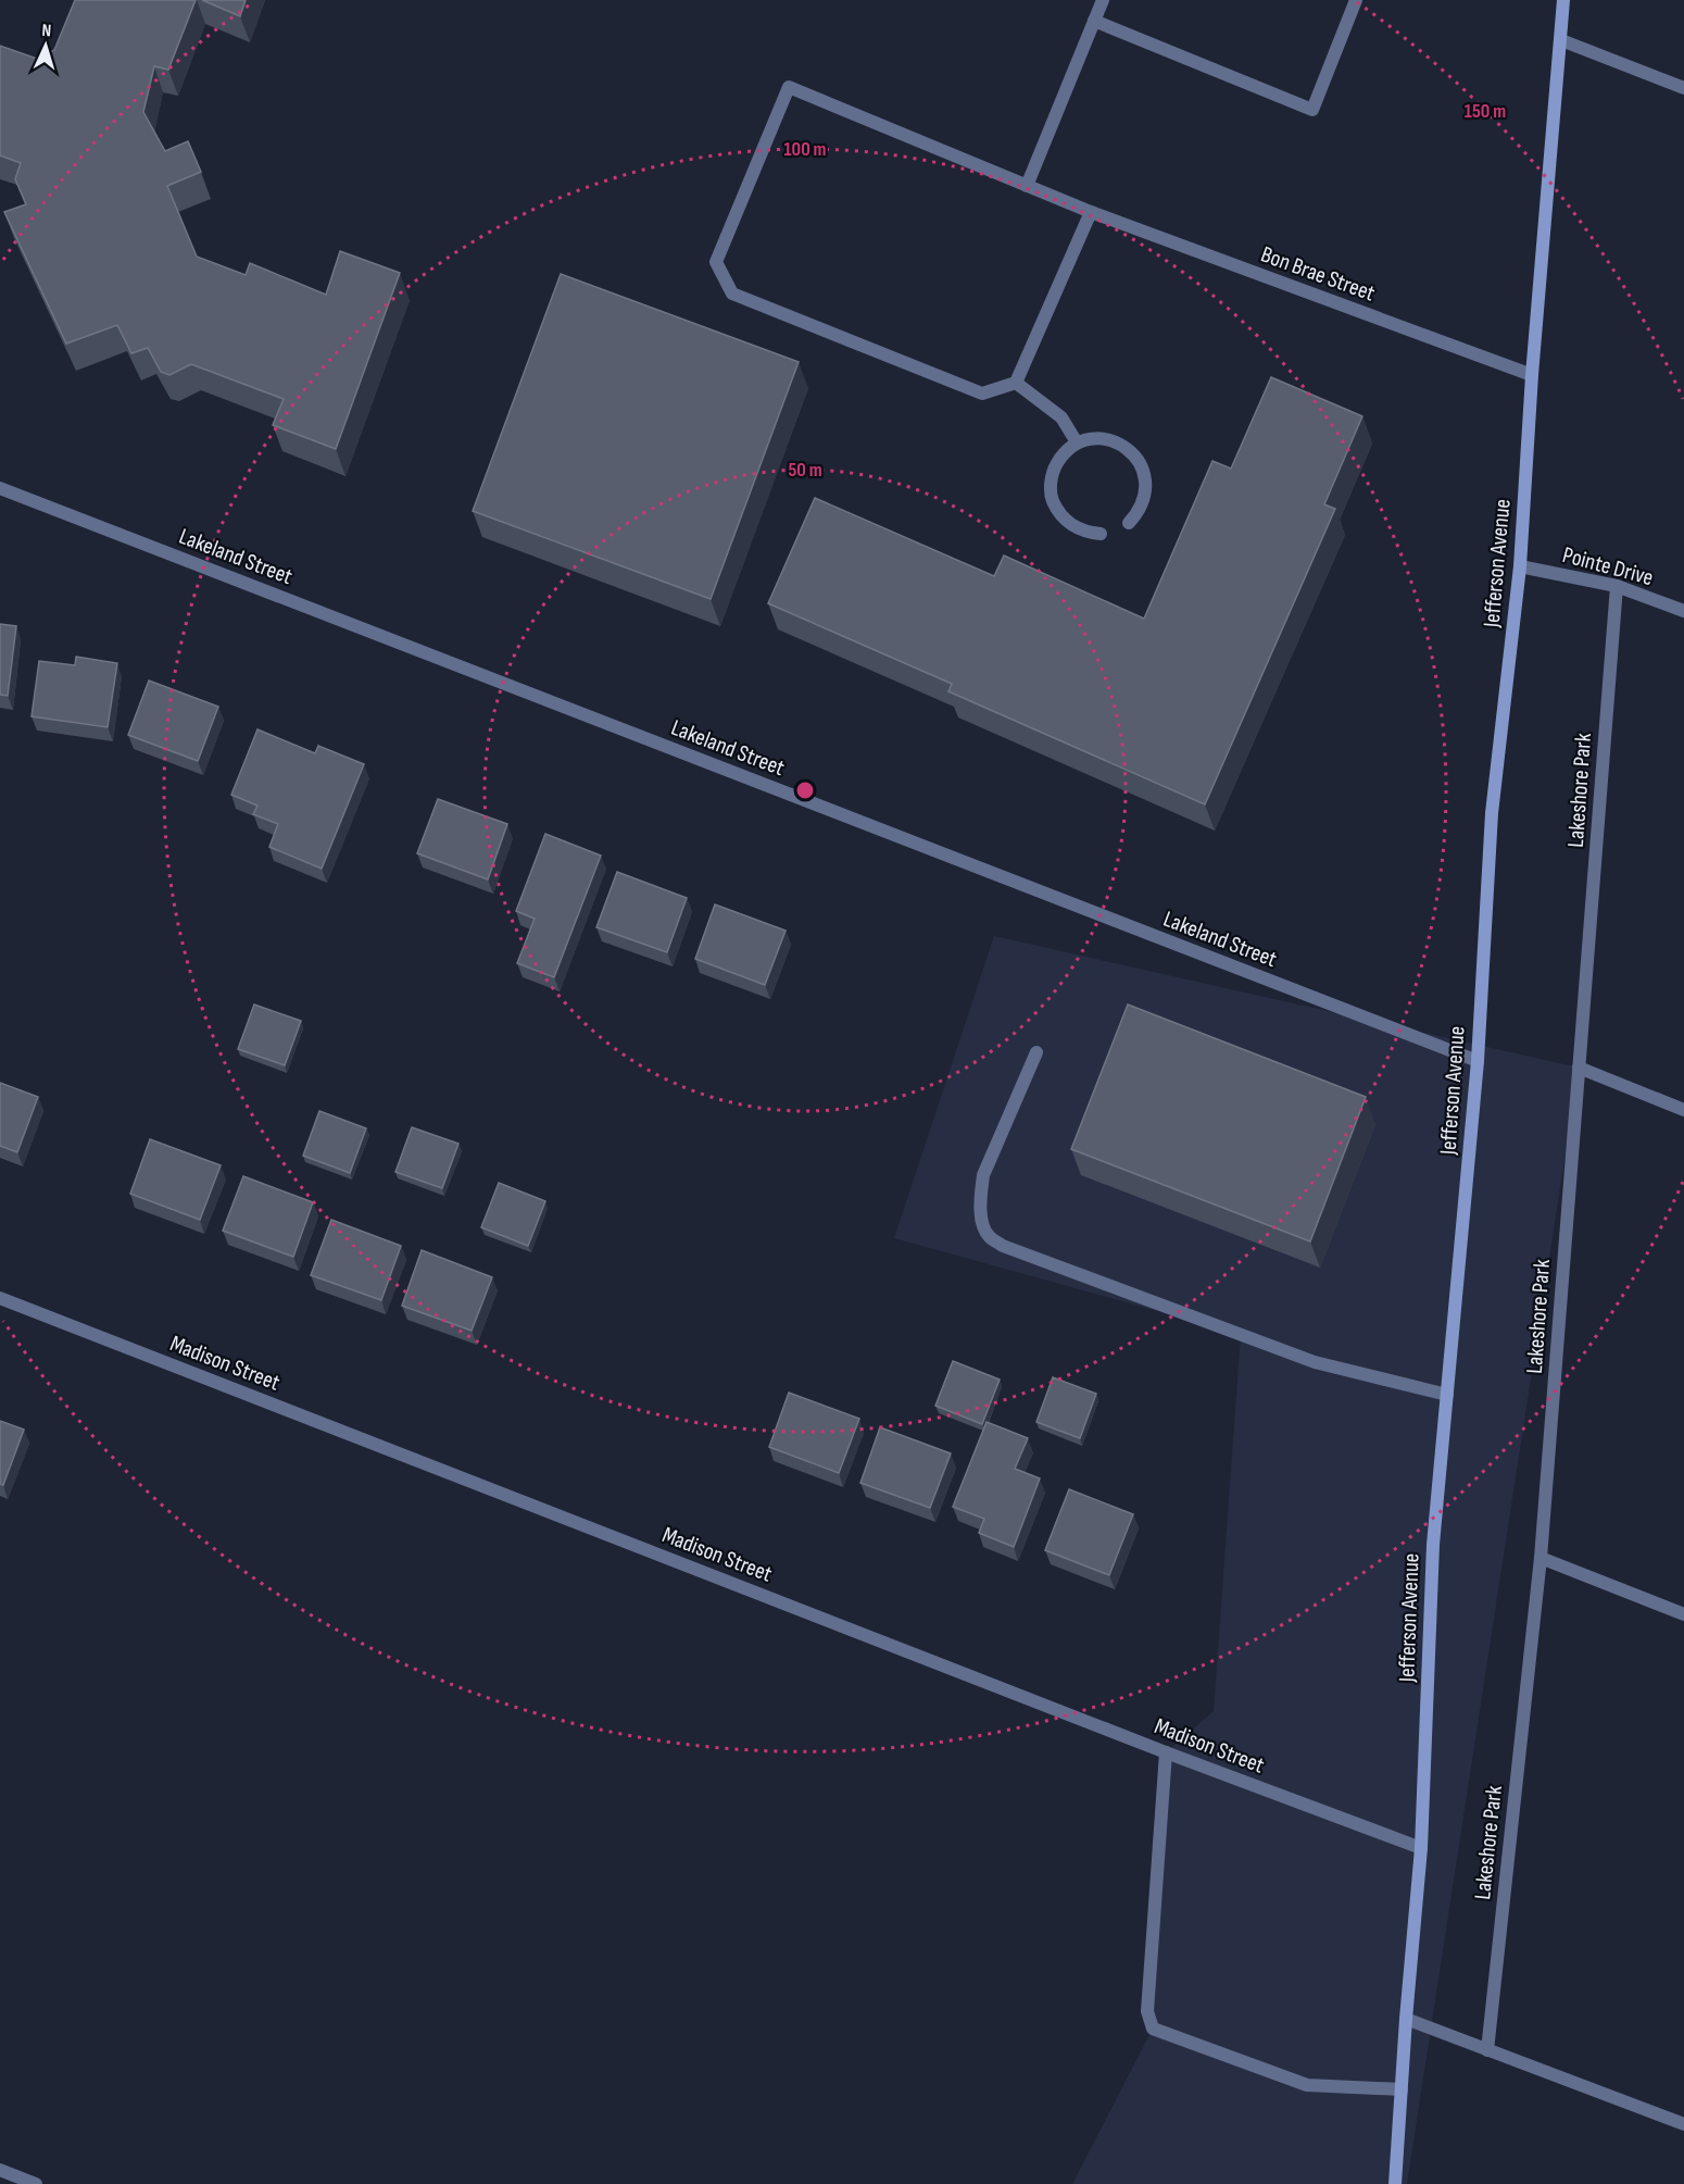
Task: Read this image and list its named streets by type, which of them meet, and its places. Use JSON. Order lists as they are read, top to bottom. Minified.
{"streets":{"main road":["Jefferson Avenue"],"street":["Bon Brae Street","Lakeland Street","Pointe Drive","Lakeshore Park","Madison Street"]},"crossings":[["Bon Brae Street","Jefferson Avenue"],["Lakeland Street","Jefferson Avenue"],["Jefferson Avenue","Pointe Drive"],["Jefferson Avenue","Madison Street"],["Pointe Drive","Lakeshore Park"]],"north":"top","rings":["150 m","100 m","50 m"]}
